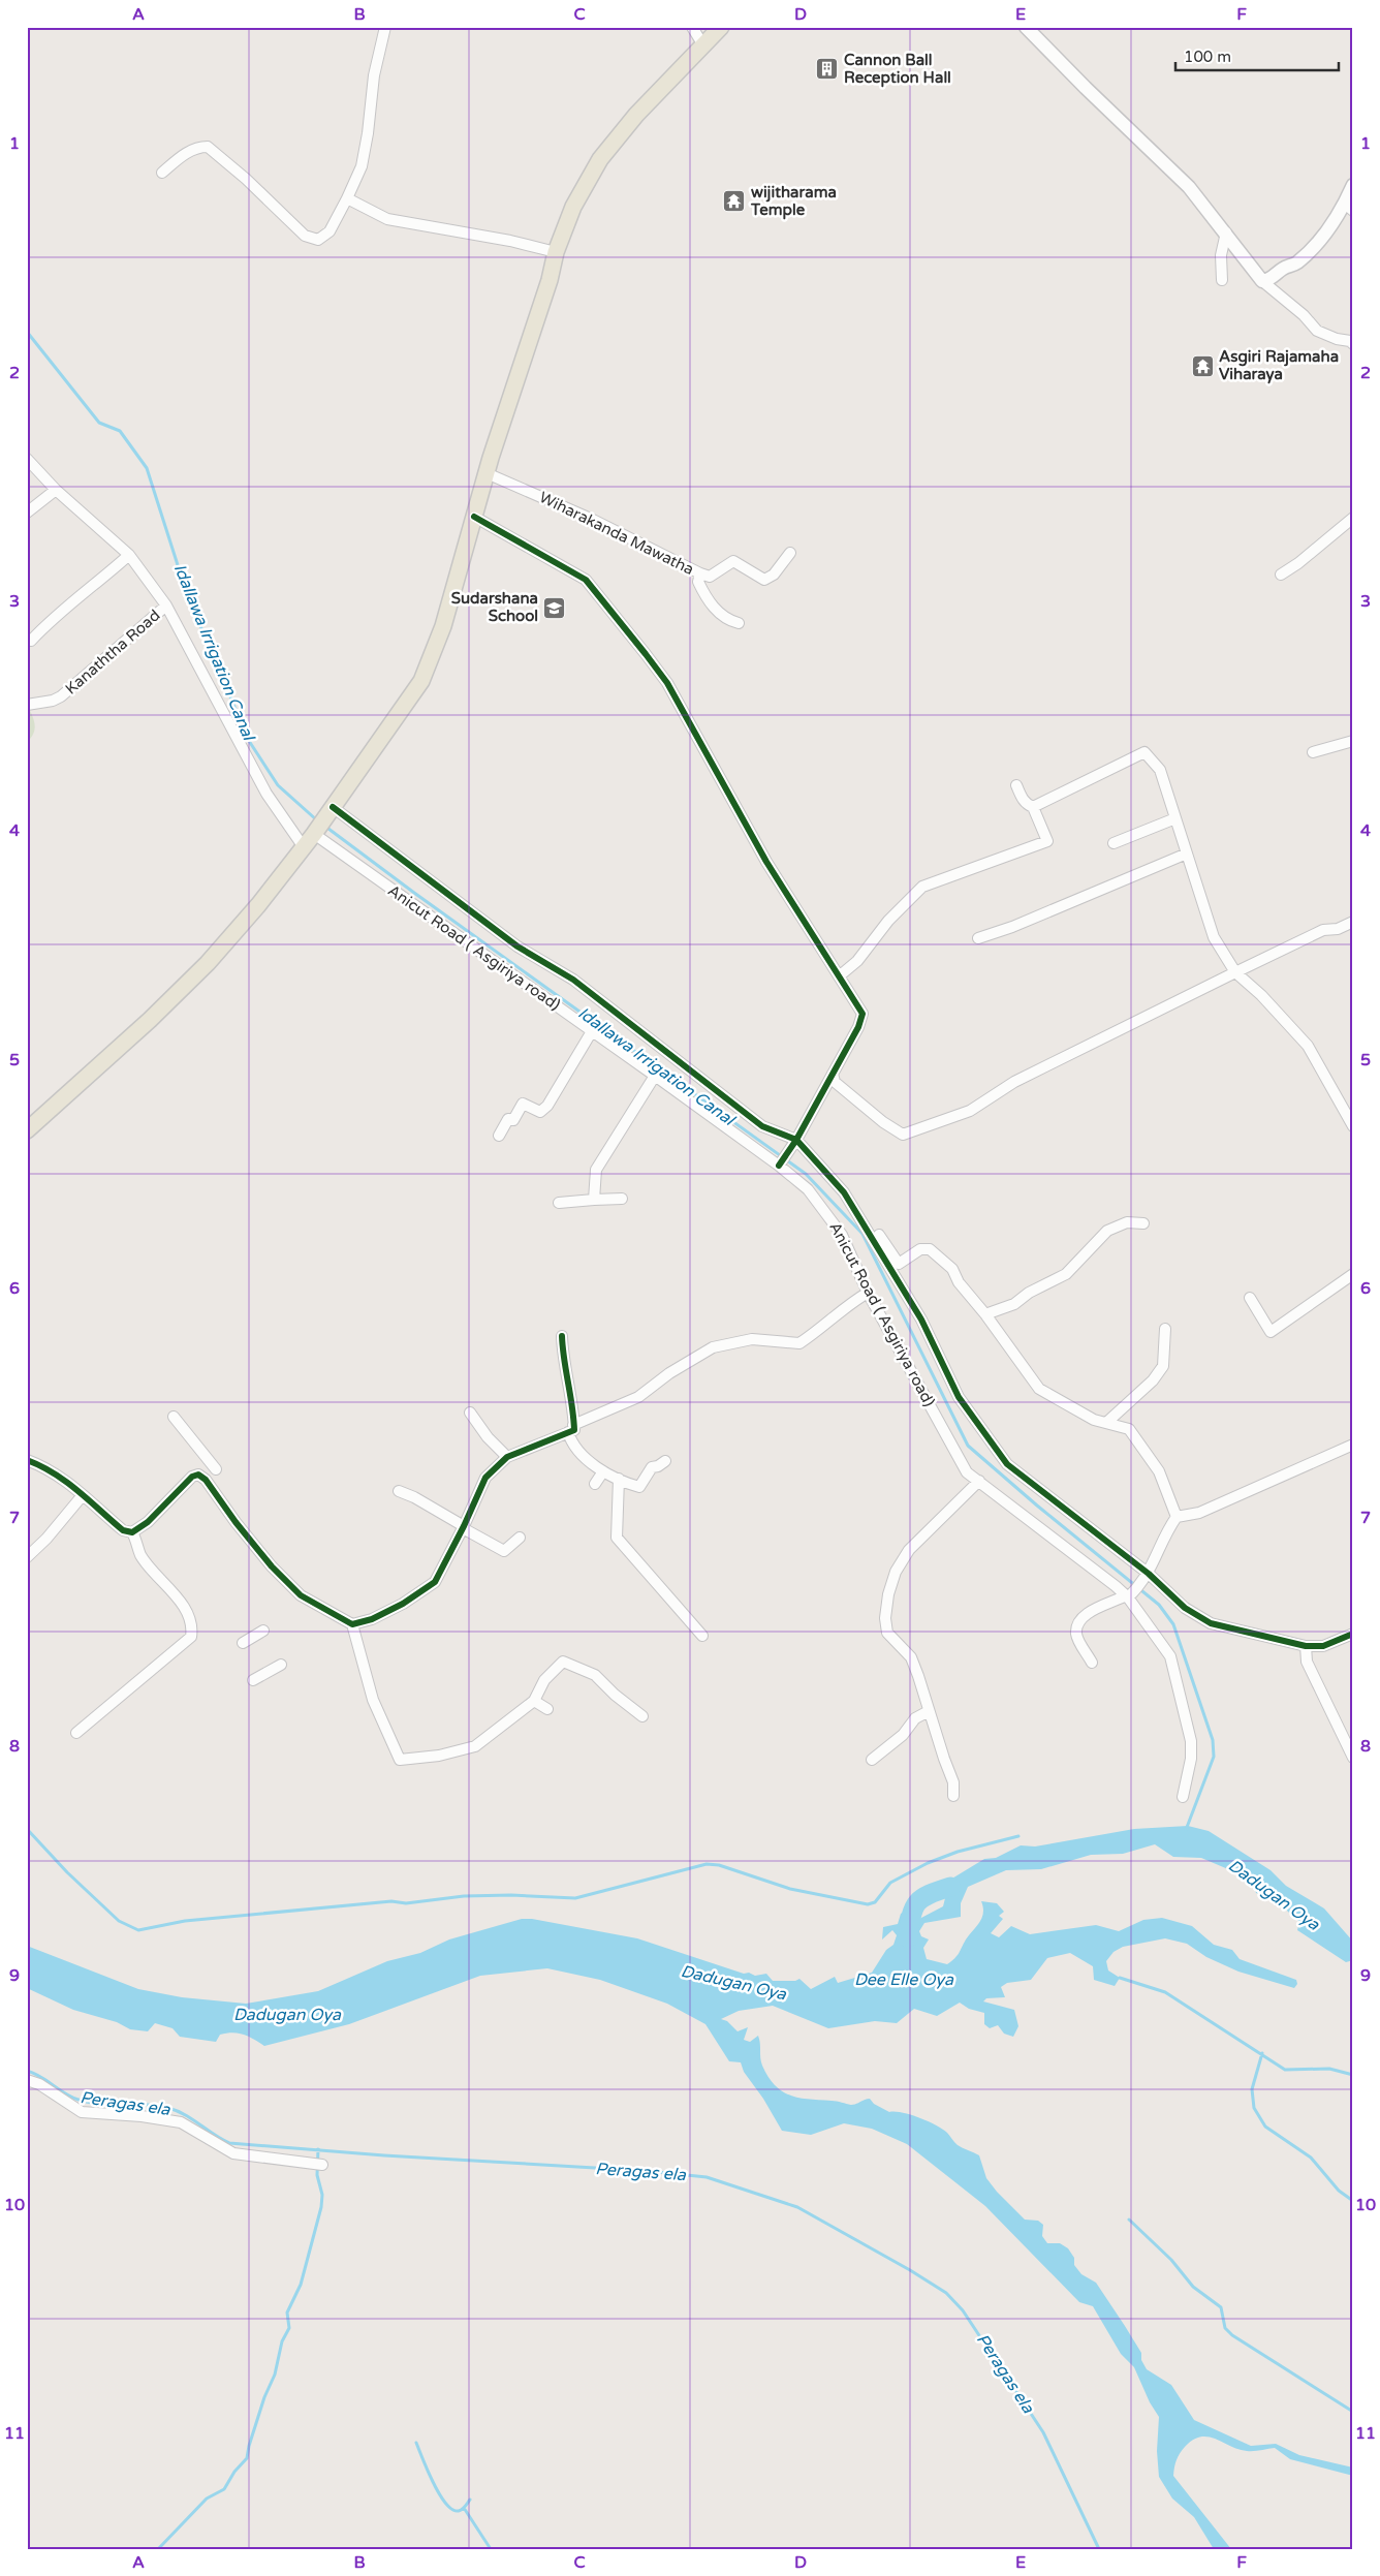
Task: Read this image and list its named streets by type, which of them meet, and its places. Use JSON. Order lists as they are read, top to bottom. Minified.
{"streets":{"street":["Wiharakanda Mawatha","Kanaththa Road","Anicut Road ( Asgiriya road)"]},"water":["Idallawa Irrigation Canal","Dadugan Oya","Dee Elle Oya","Peragas ela"],"places":{"building":["Cannon Ball Reception Hall"],"temple":["wijitharama Temple","Asgiri Rajamaha Viharaya"],"school or university":["Sudarshana School"]},"scale_bar":"100 m","grid":{"columns":["A","B","C","D","E","F"],"rows":["1","2","3","4","5","6","7","8","9","10","11"]}}
